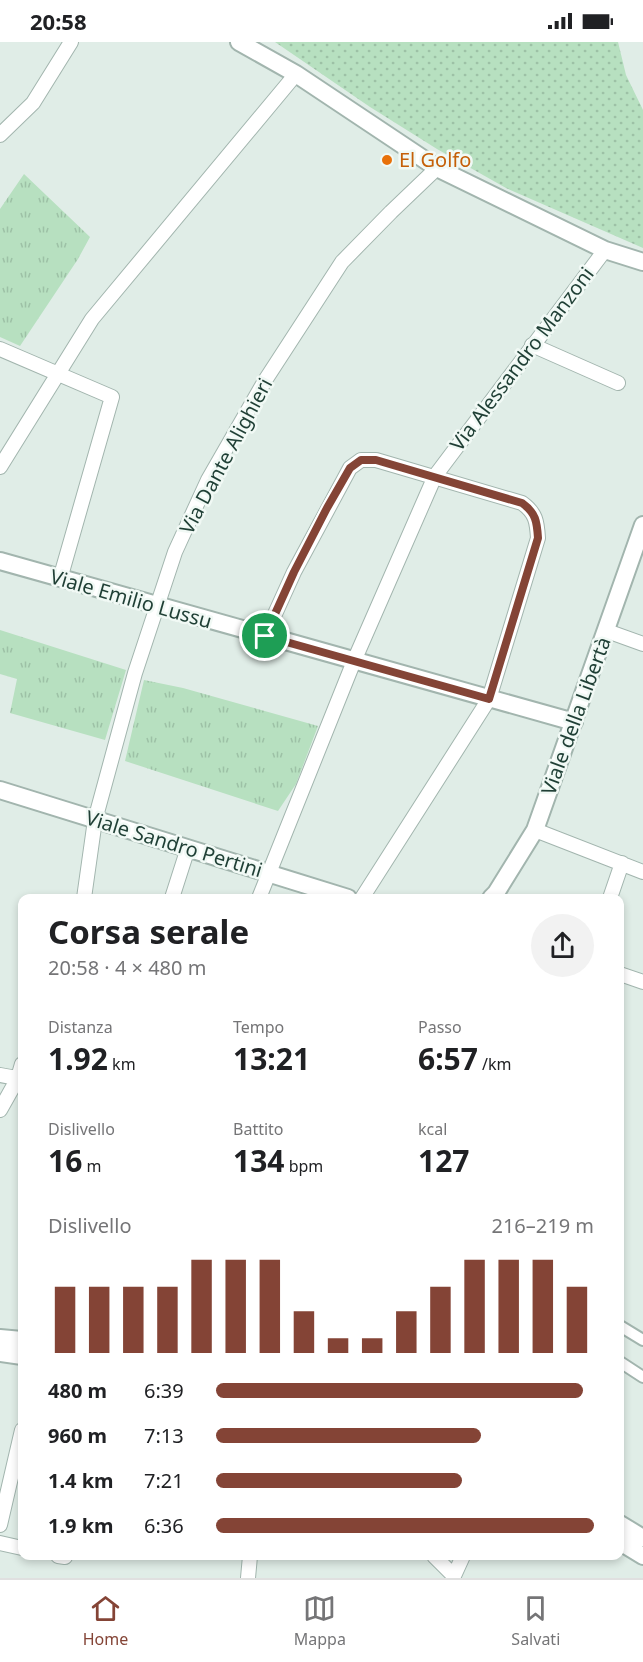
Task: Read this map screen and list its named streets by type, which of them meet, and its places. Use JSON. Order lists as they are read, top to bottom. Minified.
{"streets":{"street":["Via Alessandro Manzoni","Via Dante Alighieri","Viale Emilio Lussu","Viale della Libertà","Viale Sandro Pertini"]},"crossings":[["Via Alessandro Manzoni","Viale Emilio Lussu"],["Via Alessandro Manzoni","Viale Sandro Pertini"],["Via Dante Alighieri","Viale Emilio Lussu"],["Via Dante Alighieri","Viale Sandro Pertini"],["Viale Emilio Lussu","Viale della Libertà"]],"places":["El Golfo"],"page":{"status":"20:58","heading":["Corsa serale","20:58 · 4 × 480 m"],"stats":[["Distanza","1.92 km"],["Tempo","13:21"],["Passo","6:57 /km"],["Dislivello","16 m"],["Battito","134 bpm"],["kcal","127"]],"chart":["Dislivello","216–219 m"],"list":[{"name":"480 m","note":"6:39"},{"name":"960 m","note":"7:13"},{"name":"1.4 km","note":"7:21"},{"name":"1.9 km","note":"6:36"}],"tabs":["Home","Mappa","Salvati"]}}
